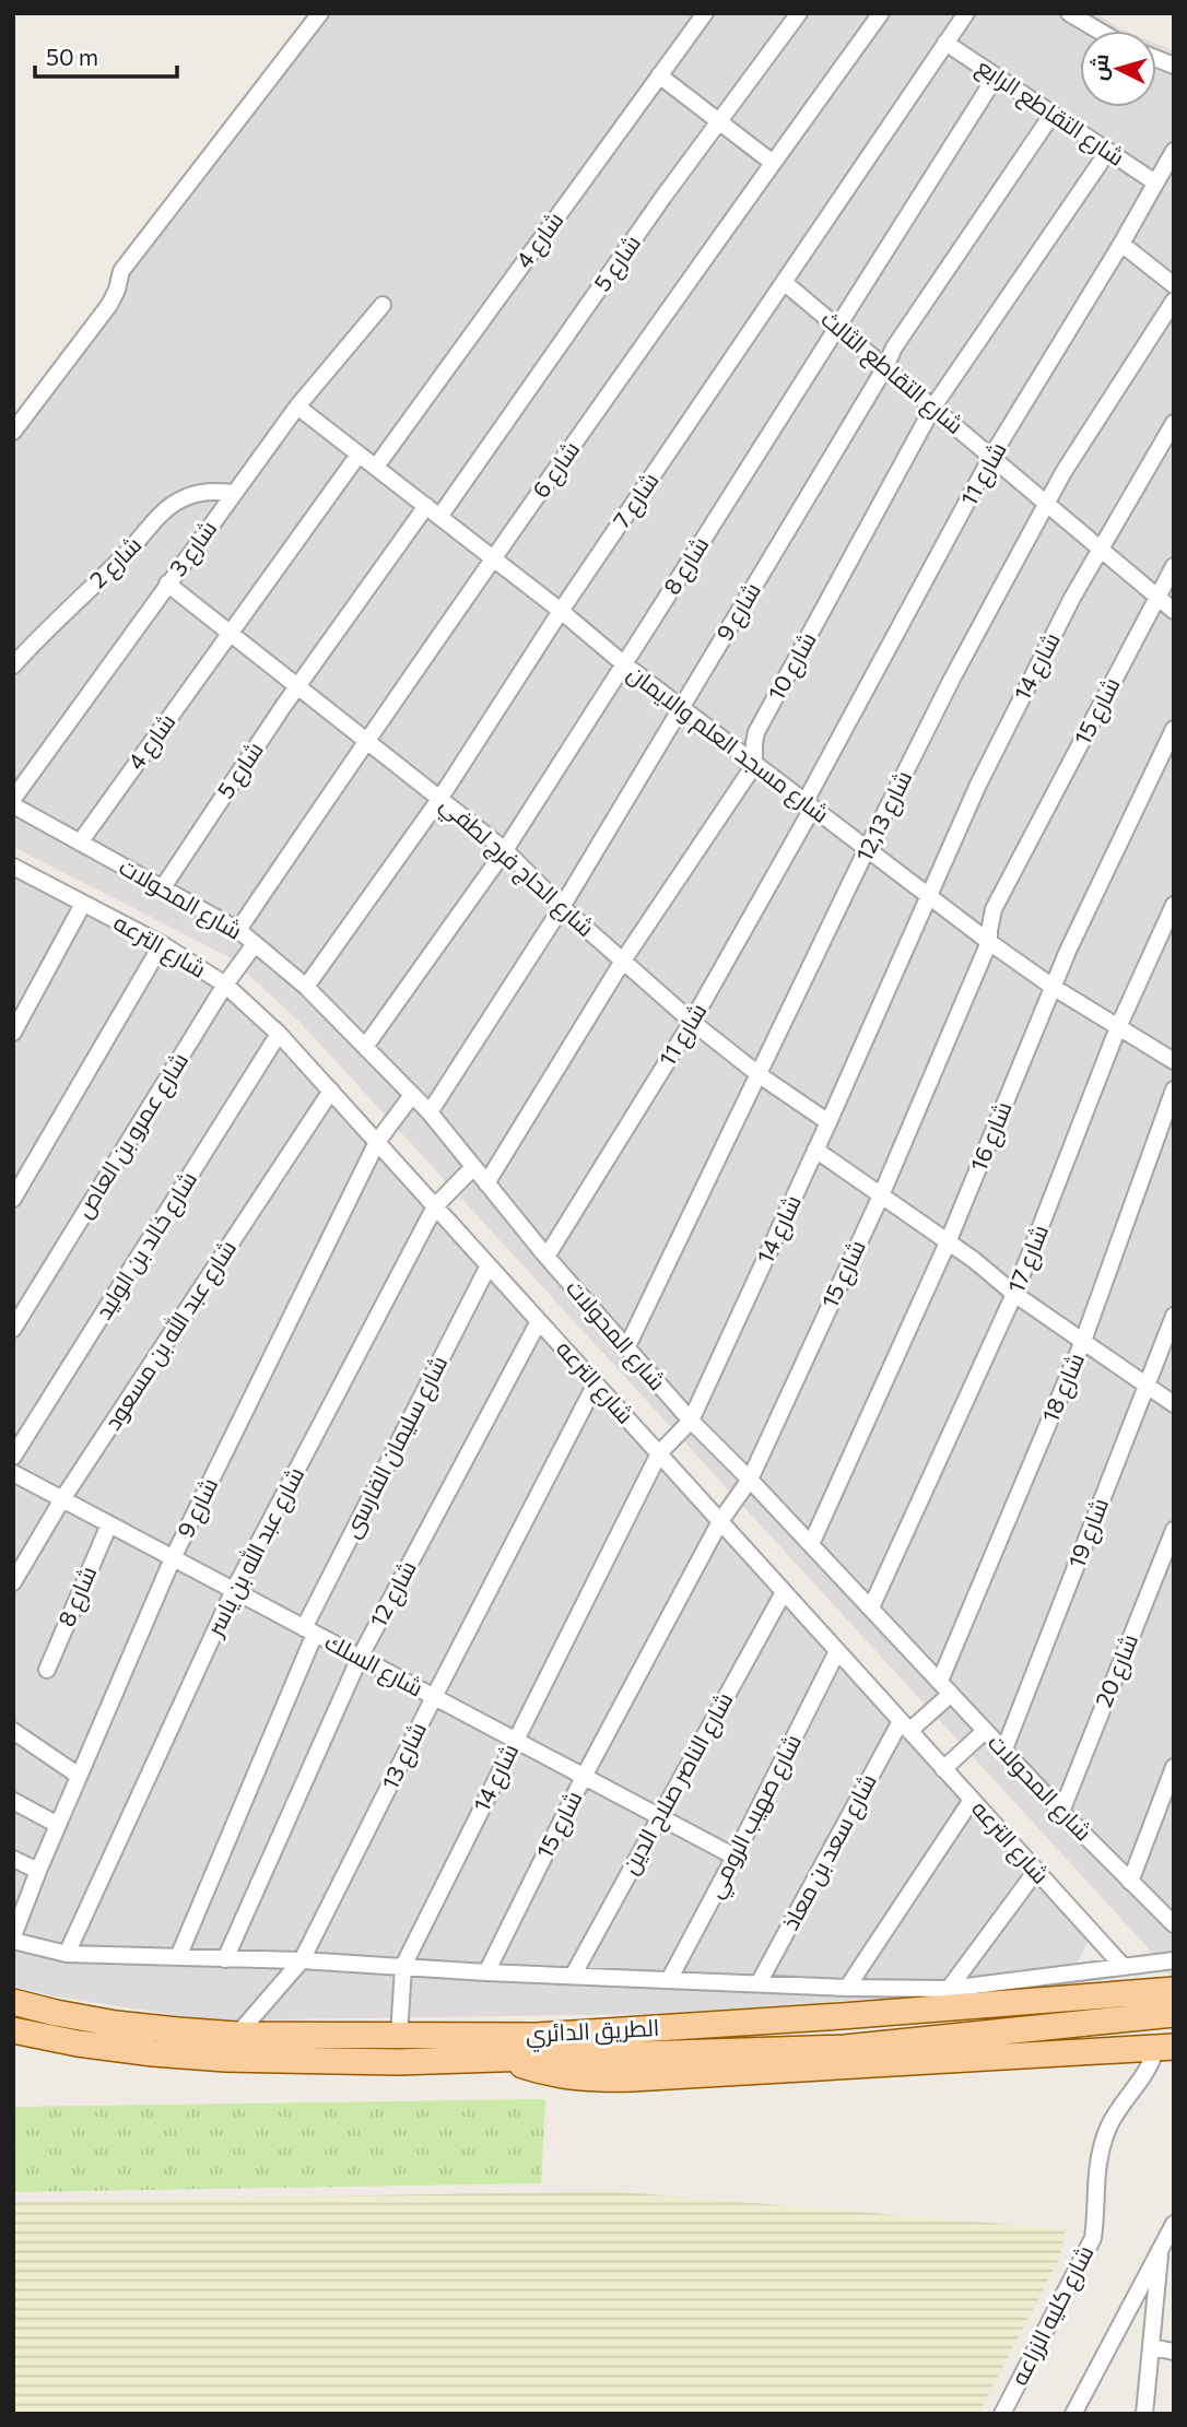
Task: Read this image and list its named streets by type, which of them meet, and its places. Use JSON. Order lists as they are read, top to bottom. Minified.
{"streets":{"main road":["الطريق الدائري"],"street":["شارع التقاطع الرابع","شارع 4","شارع 5","شارع التقاطع الثالث","شارع 6","شارع 11","شارع 7","شارع 3","شارع 2","شارع 8","شارع 9","شارع 10","شارع 14","شارع 15","شارع مسجد العلم والايمان","شارع 12,13","شارع الحاج فرج لطفي","شارع المحولات","شارع الترعه","شارع عمرو بن العاص","شارع 16","شارع خالد بن الوليد","شارع 17","شارع عبد الله بن مسعود","شارع 18","شارع سليمان الفارسى","شارع 19","شارع عبد الله بن ياسر","شارع 12","شارع السلك","شارع 20","شارع 13","شارع الناصر صلاح الدين","شارع صهيب الرومي","شارع سعد بن معاذ","شارع كليه الزراعه"]},"crossings":[["شارع التقاطع الرابع","شارع 11"],["شارع التقاطع الرابع","شارع 7"],["شارع التقاطع الرابع","شارع 8"],["شارع التقاطع الرابع","شارع 9"],["شارع التقاطع الرابع","شارع 10"],["شارع 4","شارع مسجد العلم والايمان"],["شارع 4","شارع الحاج فرج لطفي"],["شارع 4","شارع المحولات"],["شارع 5","شارع مسجد العلم والايمان"],["شارع 5","شارع الحاج فرج لطفي"],["شارع 5","شارع المحولات"],["شارع التقاطع الثالث","شارع 11"],["شارع التقاطع الثالث","شارع 7"],["شارع التقاطع الثالث","شارع 8"],["شارع التقاطع الثالث","شارع 9"],["شارع التقاطع الثالث","شارع 10"],["شارع التقاطع الثالث","شارع 14"],["شارع التقاطع الثالث","شارع 15"],["شارع التقاطع الثالث","شارع 12,13"],["شارع 6","شارع مسجد العلم والايمان"],["شارع 6","شارع الحاج فرج لطفي"],["شارع 6","شارع المحولات"],["شارع 11","شارع مسجد العلم والايمان"],["شارع 11","شارع الحاج فرج لطفي"],["شارع 11","شارع المحولات"],["شارع 7","شارع مسجد العلم والايمان"],["شارع 7","شارع الحاج فرج لطفي"],["شارع 7","شارع المحولات"],["شارع 3","شارع 2"],["شارع 3","شارع مسجد العلم والايمان"],["شارع 3","شارع الحاج فرج لطفي"],["شارع 8","شارع مسجد العلم والايمان"],["شارع 8","شارع الحاج فرج لطفي"],["شارع 8","شارع المحولات"],["شارع 8","شارع السلك"],["شارع 9","شارع مسجد العلم والايمان"],["شارع 9","شارع الحاج فرج لطفي"],["شارع 9","شارع المحولات"],["شارع 9","شارع الترعه"],["شارع 9","شارع السلك"],["شارع 10","شارع مسجد العلم والايمان"],["شارع 10","شارع الحاج فرج لطفي"],["شارع 10","شارع المحولات"],["شارع 14","شارع مسجد العلم والايمان"],["شارع 14","شارع الحاج فرج لطفي"],["شارع 14","شارع المحولات"],["شارع 14","شارع الترعه"],["شارع 14","شارع السلك"],["شارع 14","الطريق الدائري"],["شارع 15","شارع مسجد العلم والايمان"],["شارع 15","شارع المحولات"],["شارع 15","شارع الترعه"],["شارع 15","شارع السلك"],["شارع مسجد العلم والايمان","شارع 12,13"],["شارع مسجد العلم والايمان","شارع 16"],["شارع مسجد العلم والايمان","شارع 17"],["شارع 12,13","شارع الحاج فرج لطفي"],["شارع 12,13","شارع المحولات"],["شارع المحولات","شارع عمرو بن العاص"],["شارع المحولات","شارع 16"],["شارع المحولات","شارع 17"],["شارع المحولات","شارع 18"],["شارع المحولات","شارع 19"],["شارع المحولات","شارع عبد الله بن ياسر"],["شارع المحولات","شارع 20"],["شارع المحولات","شارع سعد بن معاذ"],["شارع الترعه","شارع عمرو بن العاص"],["شارع الترعه","شارع خالد بن الوليد"],["شارع الترعه","شارع عبد الله بن مسعود"],["شارع الترعه","شارع سليمان الفارسى"],["شارع الترعه","شارع عبد الله بن ياسر"],["شارع الترعه","شارع 12"],["شارع الترعه","شارع 13"],["شارع الترعه","شارع الناصر صلاح الدين"],["شارع الترعه","شارع صهيب الرومي"],["شارع الترعه","شارع سعد بن معاذ"],["شارع عبد الله بن مسعود","شارع السلك"],["شارع سليمان الفارسى","شارع السلك"],["شارع عبد الله بن ياسر","شارع السلك"],["شارع 12","شارع السلك"],["شارع السلك","شارع 13"],["شارع السلك","شارع الناصر صلاح الدين"],["شارع السلك","شارع صهيب الرومي"],["شارع 13","الطريق الدائري"]],"scale_bar":"50 m","north":"left"}
